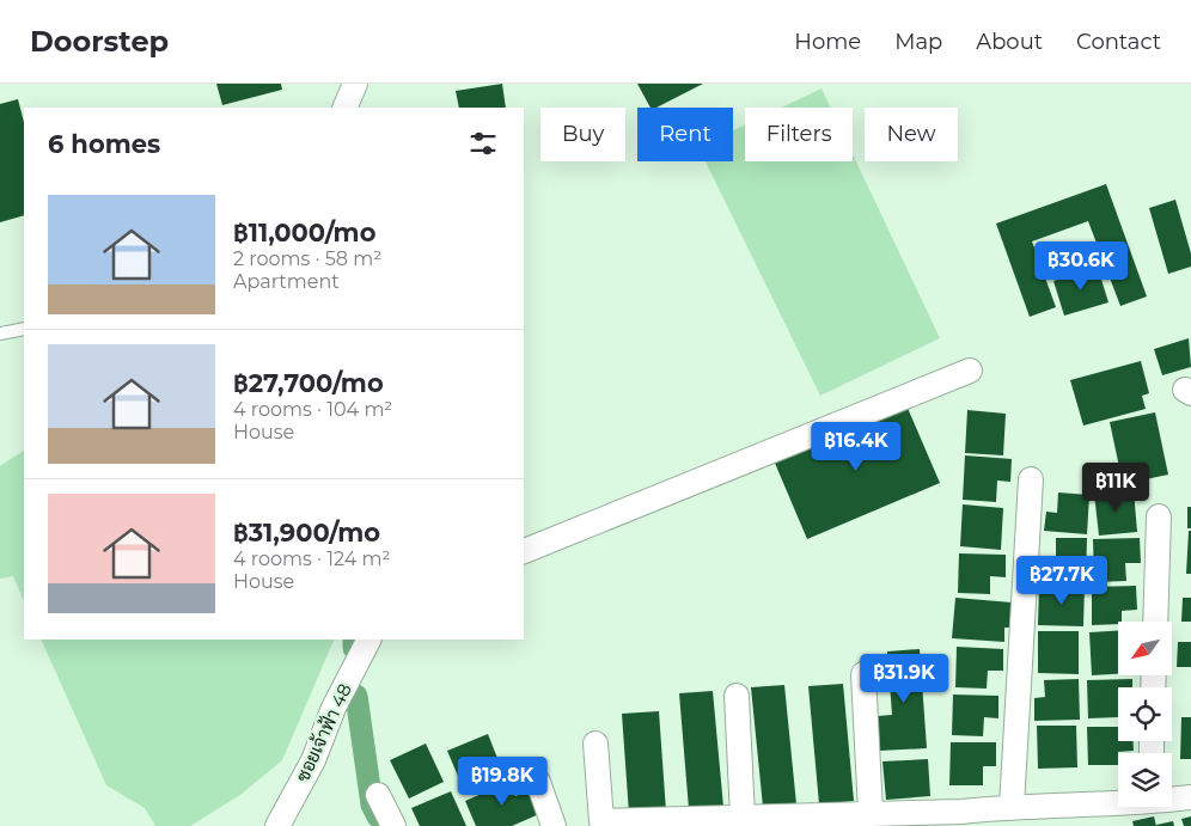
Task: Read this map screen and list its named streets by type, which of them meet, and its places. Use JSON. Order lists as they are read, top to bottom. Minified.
{"streets":{"street":["ซอยเจ้าฟ้า 48"]},"north":"bottom left","page":{"header":"Doorstep","nav":["Home","Map","About","Contact"],"chip":["Buy","Rent","Filters","New"],"heading":"6 homes","list":[{"name":"฿11,000/mo","note":"2 rooms · 58 m² · Apartment"},{"name":"฿27,700/mo","note":"4 rooms · 104 m² · House"},{"name":"฿31,900/mo","note":"4 rooms · 124 m² · House"}],"price":["฿30.6K","฿16.4K","฿11K","฿27.7K","฿31.9K","฿19.8K"]}}
